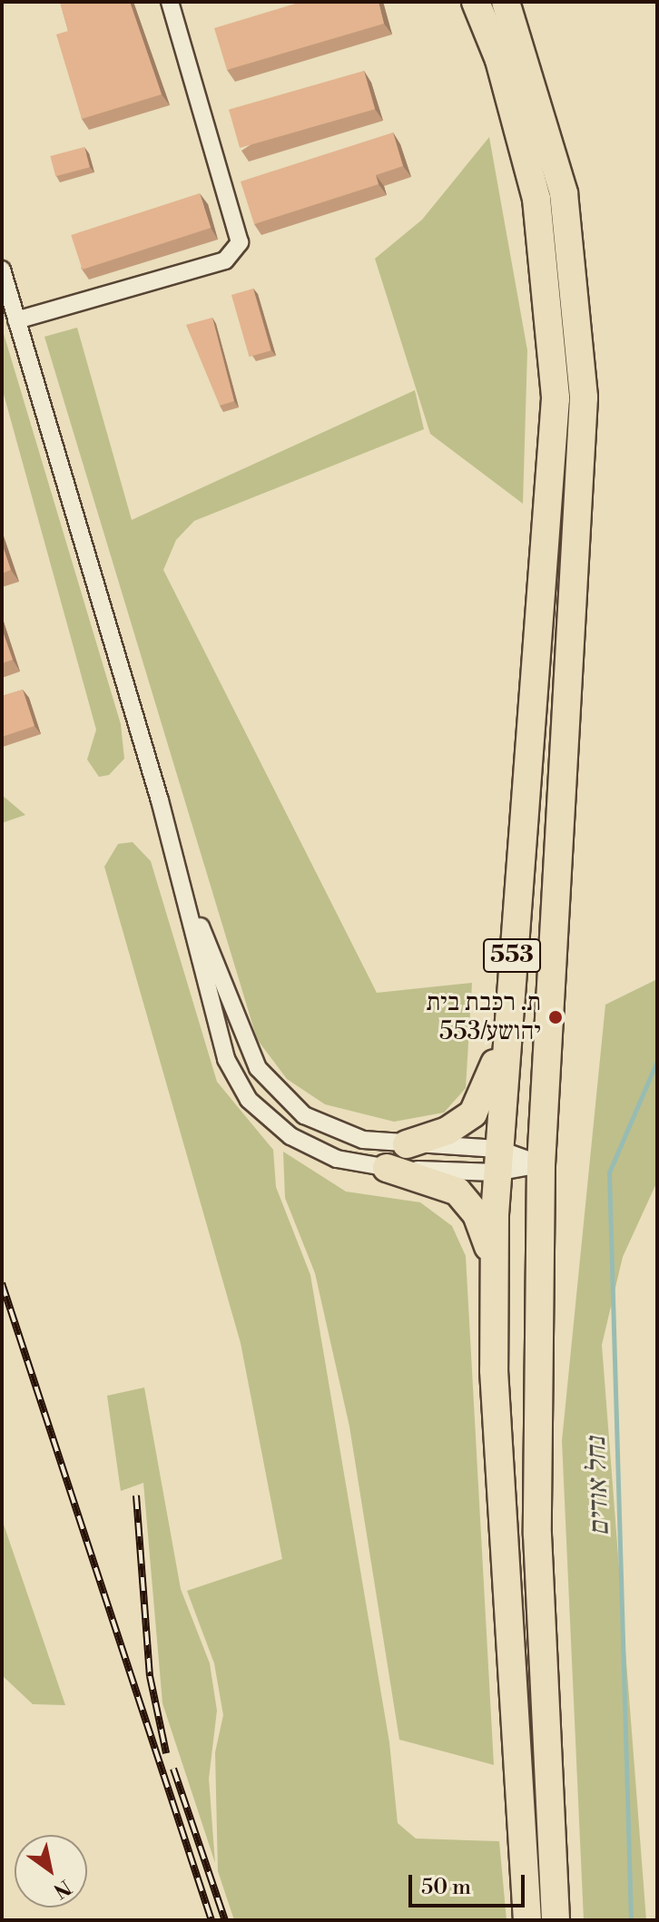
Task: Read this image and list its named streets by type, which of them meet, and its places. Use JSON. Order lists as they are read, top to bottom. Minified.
{"streets":{"main road":["553"]},"water":["נחל אודים"],"places":["ת. רכבת בית יהושע/553"],"scale_bar":"50 m","north":"bottom right"}
